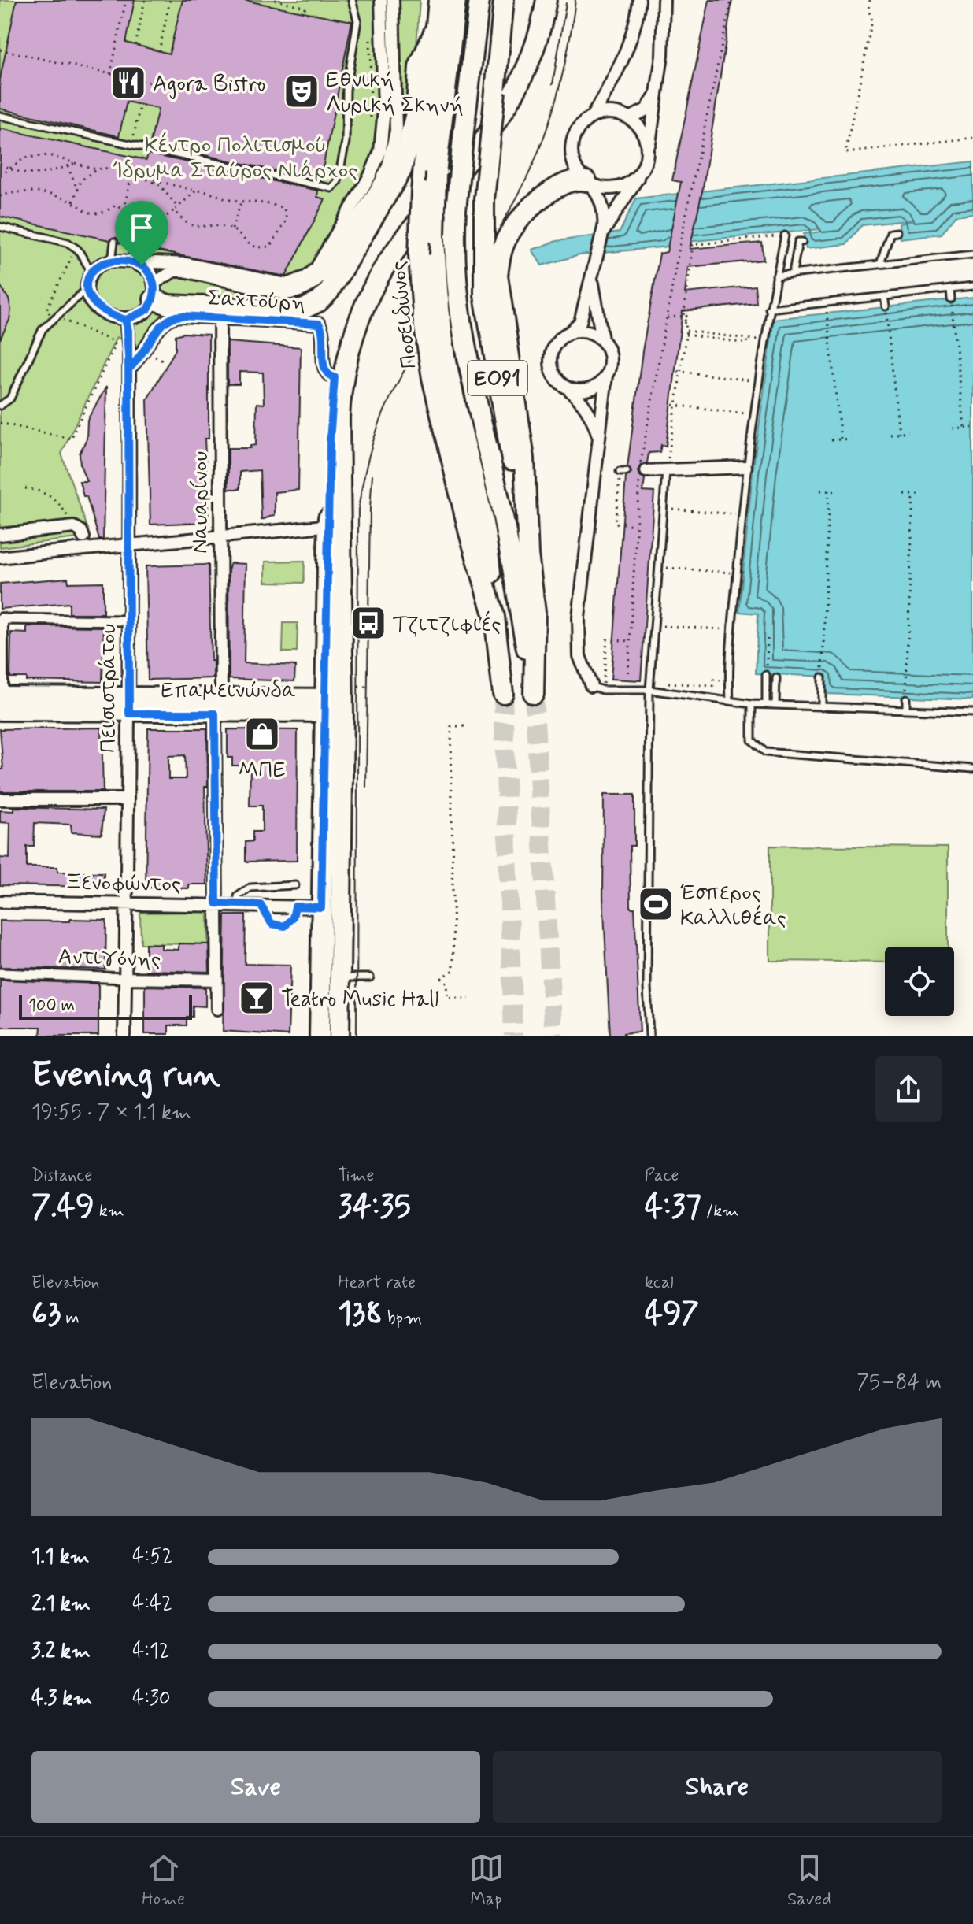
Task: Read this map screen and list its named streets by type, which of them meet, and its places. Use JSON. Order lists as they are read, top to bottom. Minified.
{"streets":{"main road":["Ποσειδώνος","ΕΟ91","Επαμεινώνδα"],"street":["Σαχτούρη","Ναυαρίνου","Πεισιστράτου","Ξενοφώντος","Αντιγόνης"]},"crossings":[["Σαχτούρη","Ναυαρίνου"],["Σαχτούρη","Πεισιστράτου"],["Ναυαρίνου","Επαμεινώνδα"],["Ναυαρίνου","Ξενοφώντος"],["Ναυαρίνου","Αντιγόνης"],["Πεισιστράτου","Επαμεινώνδα"],["Πεισιστράτου","Ξενοφώντος"],["Πεισιστράτου","Αντιγόνης"]],"parks":["Κέντρο Πολιτισμού Ίδρυμα Σταύρος Νιάρχος"],"places":{"restaurant":["Agora Bistro"],"theatre":["Εθνική Λυρική Σκηνή"],"bus stop":["Τζιτζιφιές"],"shop":["ΜΠΕ"],"sports":["Έσπερος Καλλιθέας"],"bar":["Teatro Music Hall"]},"scale_bar":"100 m","page":{"scale":"100 m","heading":["Evening run","19:55 · 7 × 1.1 km"],"stats":[["Distance","7.49 km"],["Time","34:35"],["Pace","4:37 /km"],["Elevation","63 m"],["Heart rate","138 bpm"],["kcal","497"]],"chart":["Elevation","75–84 m"],"list":[{"name":"1.1 km","note":"4:52"},{"name":"2.1 km","note":"4:42"},{"name":"3.2 km","note":"4:12"},{"name":"4.3 km","note":"4:30"}],"buttons":["Save","Share"],"tabs":["Home","Map","Saved"]}}
